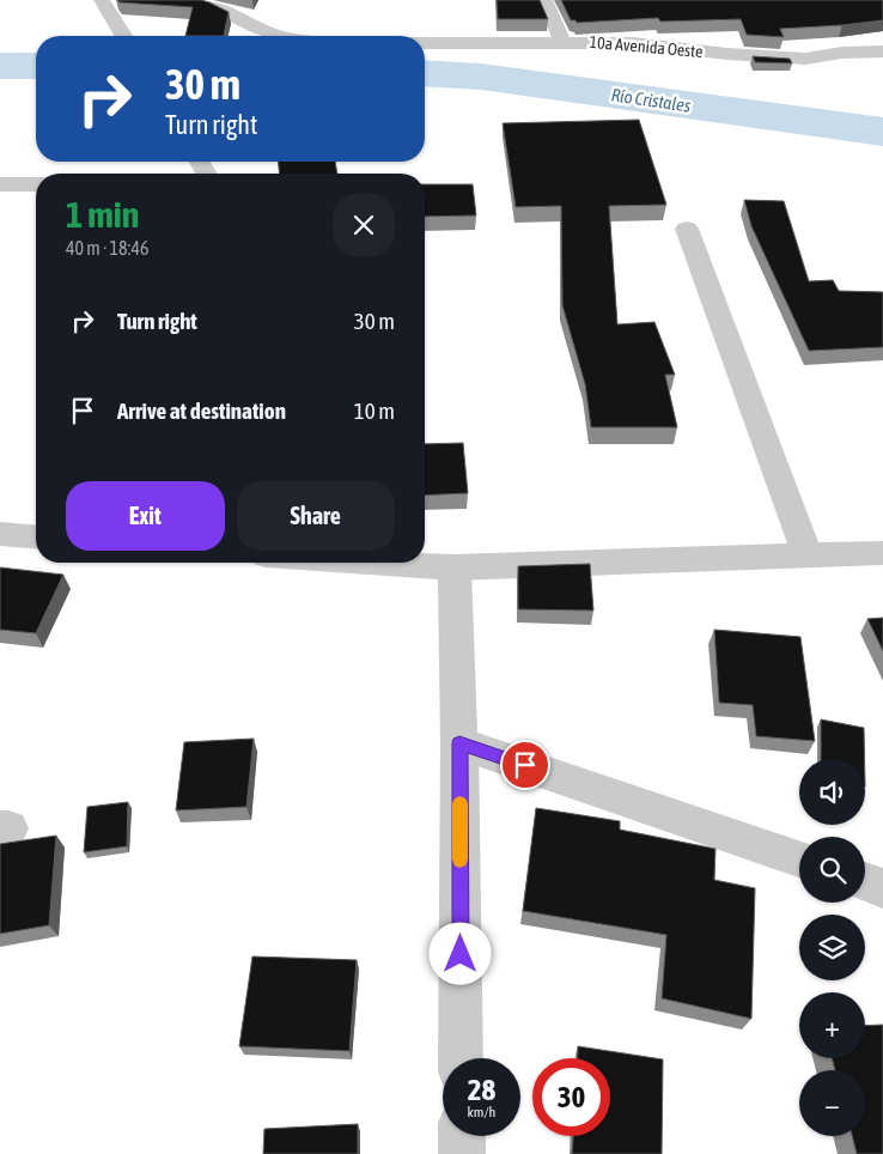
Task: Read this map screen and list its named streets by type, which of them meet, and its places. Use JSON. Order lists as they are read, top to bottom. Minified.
{"streets":{"street":["10a Avenida Oeste"]},"water":["Río Cristales"],"page":{"turn":["30 m","Turn right"],"heading":["1 min","40 m · 18:46"],"list":[{"name":"Turn right","value":"30 m"},{"name":"Arrive at destination","value":"10 m"}],"buttons":["Exit","Share"],"map_buttons":["+","−"],"speed":"28 km/h","limit":"30"}}
